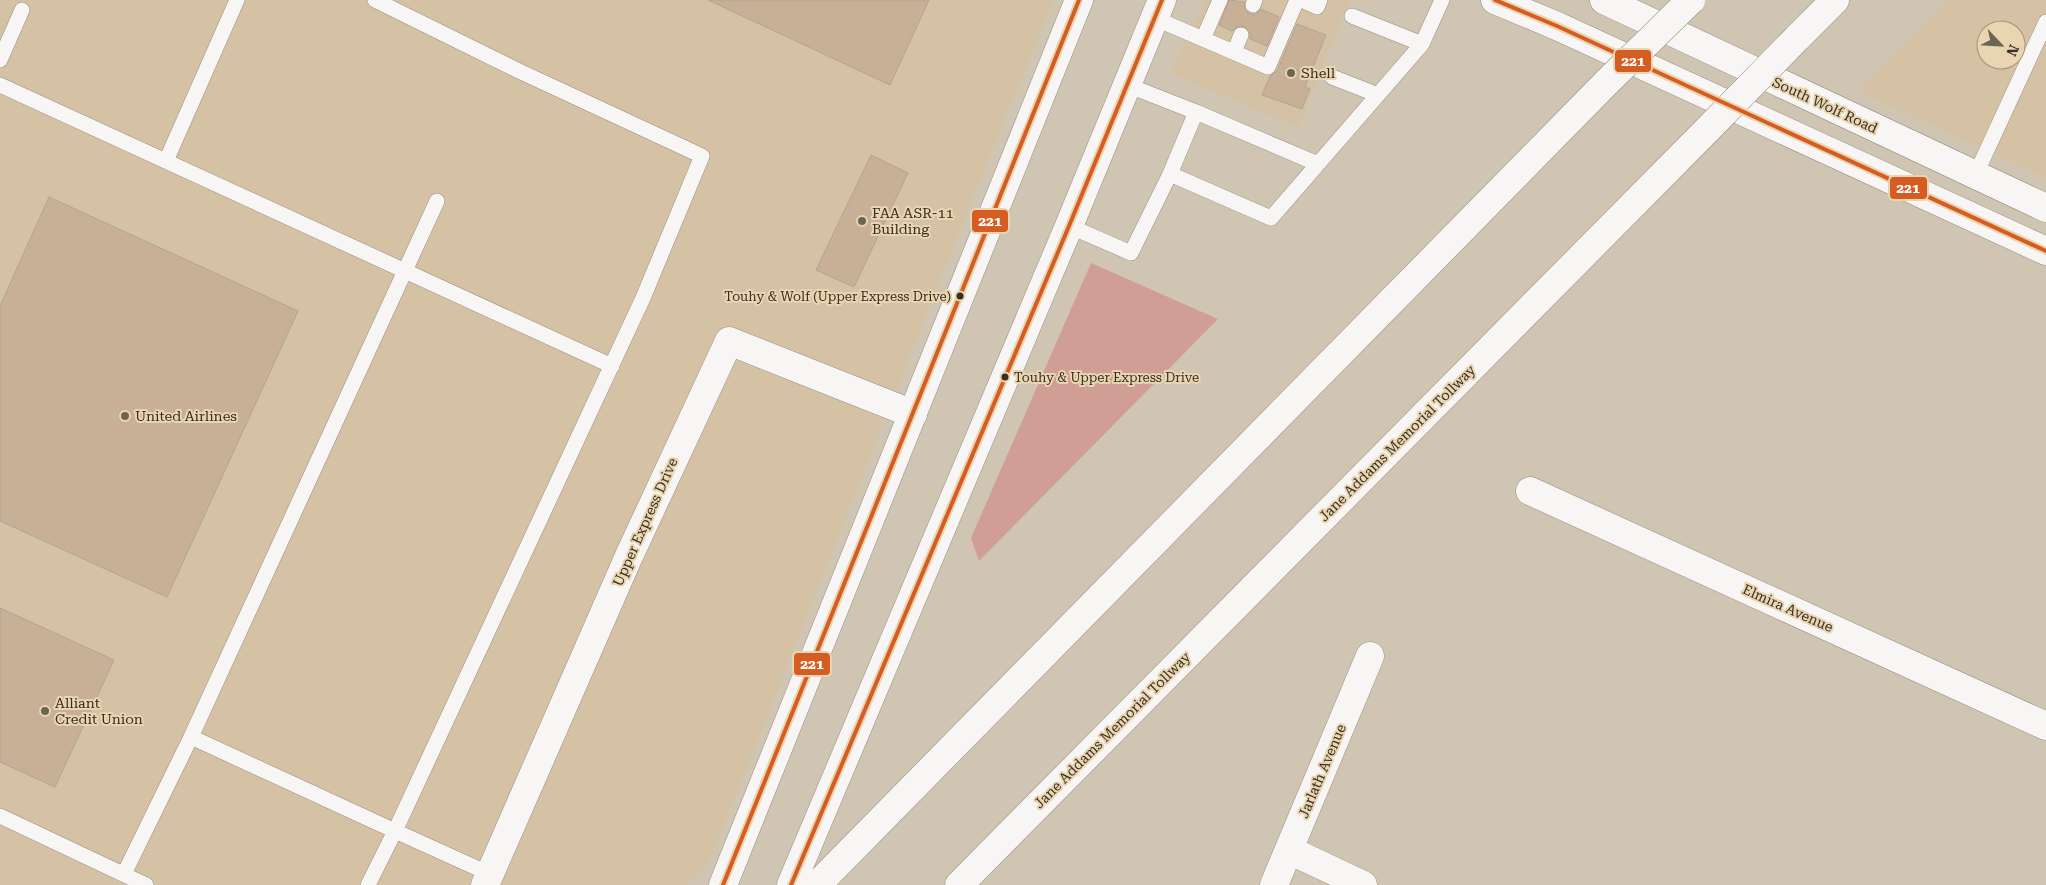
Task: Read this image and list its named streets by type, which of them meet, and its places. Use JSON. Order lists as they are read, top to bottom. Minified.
{"streets":{"main road":["South Wolf Road","Jane Addams Memorial Tollway","Upper Express Drive","Elmira Avenue","Jarlath Avenue"]},"places":["Shell","FAA ASR-11 Building","Touhy & Wolf (Upper Express Drive)","Touhy & Upper Express Drive","United Airlines","Alliant Credit Union"],"lines":["transit line 221"],"north":"bottom right"}
